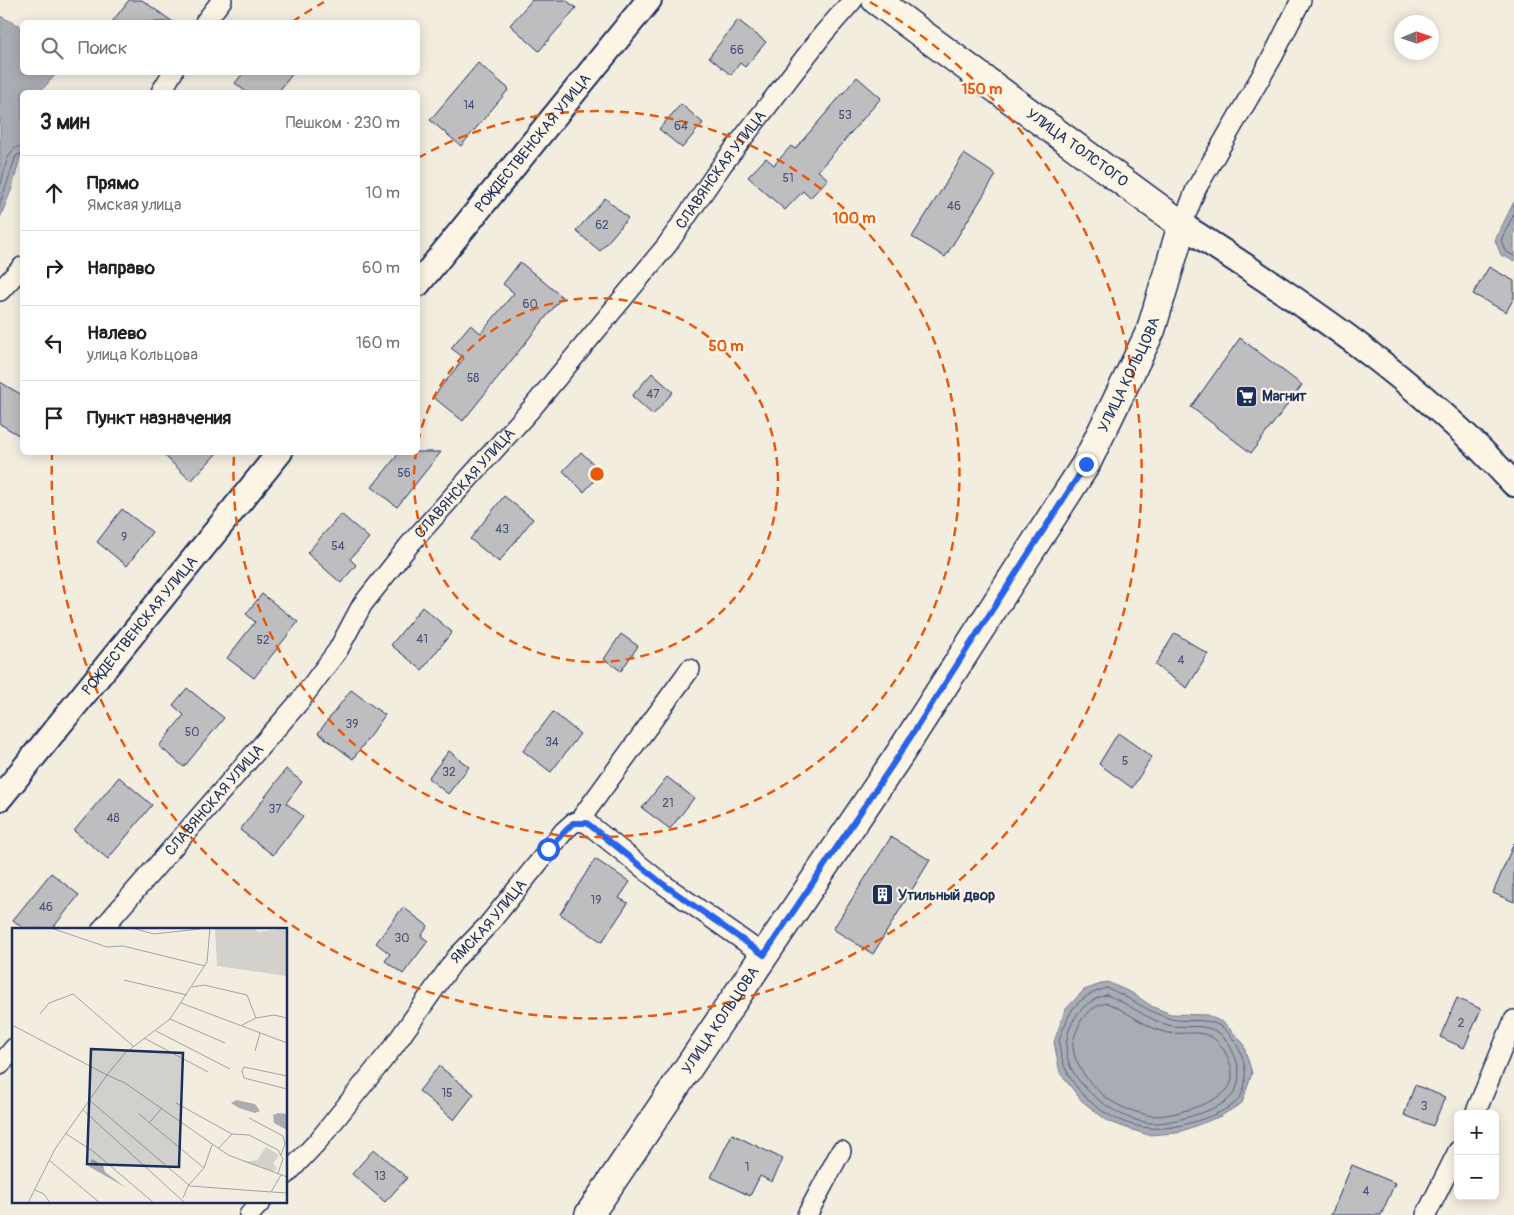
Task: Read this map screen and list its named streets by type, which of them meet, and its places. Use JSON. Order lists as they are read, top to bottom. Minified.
{"streets":{"main road":["УЛИЦА ТОЛСТОГО","УЛИЦА КОЛЬЦОВА"],"street":["РОЖДЕСТВЕНСКАЯ УЛИЦА","СЛАВЯНСКАЯ УЛИЦА","ЯМСКАЯ УЛИЦА"]},"crossings":[["УЛИЦА ТОЛСТОГО","УЛИЦА КОЛЬЦОВА"]],"places":{"supermarket":["Магнит"],"building":["Утильный двор"]},"house_numbers":["66","14","53","64","51","46","62","60","58","47","56","43","9","54","41","52","4","39","50","34","5","32","21","37","48","19","46","30","2","15","3","1","13","4"],"north":"right","page":{"search":"Поиск","heading":["3 мин","Пешком · 230 m"],"list":[["Прямо","Ямская улица","10 m"],["Направо","60 m"],["Налево","улица Кольцова","160 m"],"Пункт назначения"],"map_buttons":["+","−"]},"rings":["150 m","100 m","50 m"]}
